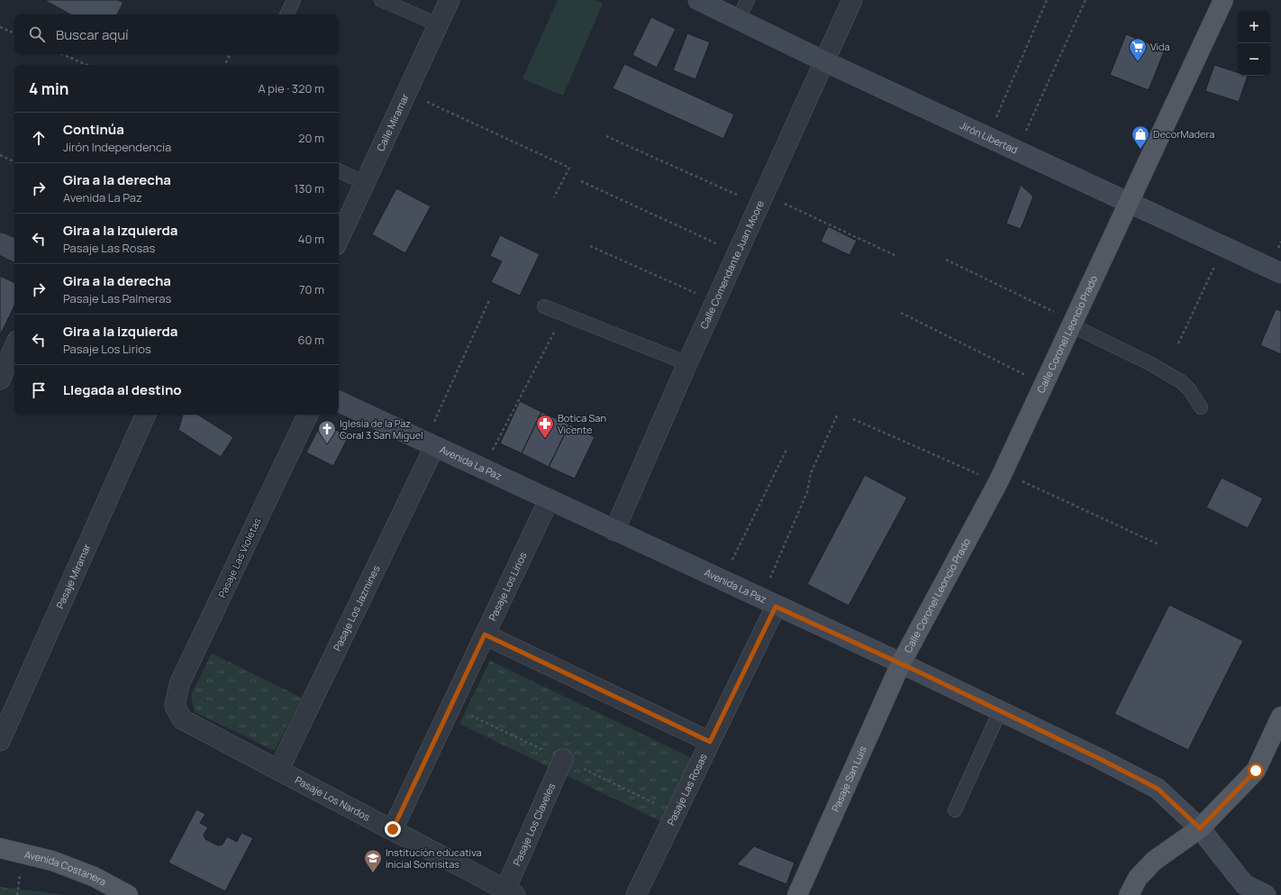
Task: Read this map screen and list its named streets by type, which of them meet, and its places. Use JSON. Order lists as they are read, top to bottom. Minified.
{"streets":{"main road":["Jirón Libertad","Calle Coronel Leoncio Prado","Avenida La Paz","Pasaje San Luis","Avenida Costanera"],"street":["Calle Miramar","Calle Comendante Juan Moore","Pasaje Las Violetas","Pasaje Miramar","Pasaje Los Lirios","Pasaje Los Jazmines","Pasaje Las Rosas","Pasaje Los Nardos","Pasaje Los Claveles"]},"crossings":[["Jirón Libertad","Calle Comendante Juan Moore"],["Jirón Libertad","Calle Coronel Leoncio Prado"],["Calle Comendante Juan Moore","Avenida La Paz"],["Calle Coronel Leoncio Prado","Avenida La Paz"],["Calle Coronel Leoncio Prado","Pasaje San Luis"],["Avenida La Paz","Pasaje Los Lirios"],["Avenida La Paz","Pasaje Los Jazmines"],["Avenida La Paz","Pasaje San Luis"],["Avenida La Paz","Pasaje Las Rosas"],["Pasaje Las Violetas","Pasaje Los Nardos"],["Pasaje Los Lirios","Pasaje Los Nardos"],["Pasaje Los Jazmines","Pasaje Los Nardos"],["Pasaje Los Nardos","Pasaje Los Claveles"]],"places":{"supermarket":["Vida"],"shop":["DecorMadera"],"pharmacy":["Botica San Vicente"],"church":["Iglesia de la Paz Coral 3 San Miguel"],"school or university":["Institución educativa inicial Sonrisitas"]},"page":{"map_buttons":["+","−"],"search":"Buscar aquí","heading":["4 min","A pie · 320 m"],"list":[["Continúa","Jirón Independencia","20 m"],["Gira a la derecha","Avenida La Paz","130 m"],["Gira a la izquierda","Pasaje Las Rosas","40 m"],["Gira a la derecha","Pasaje Las Palmeras","70 m"],["Gira a la izquierda","Pasaje Los Lirios","60 m"],"Llegada al destino"]}}
